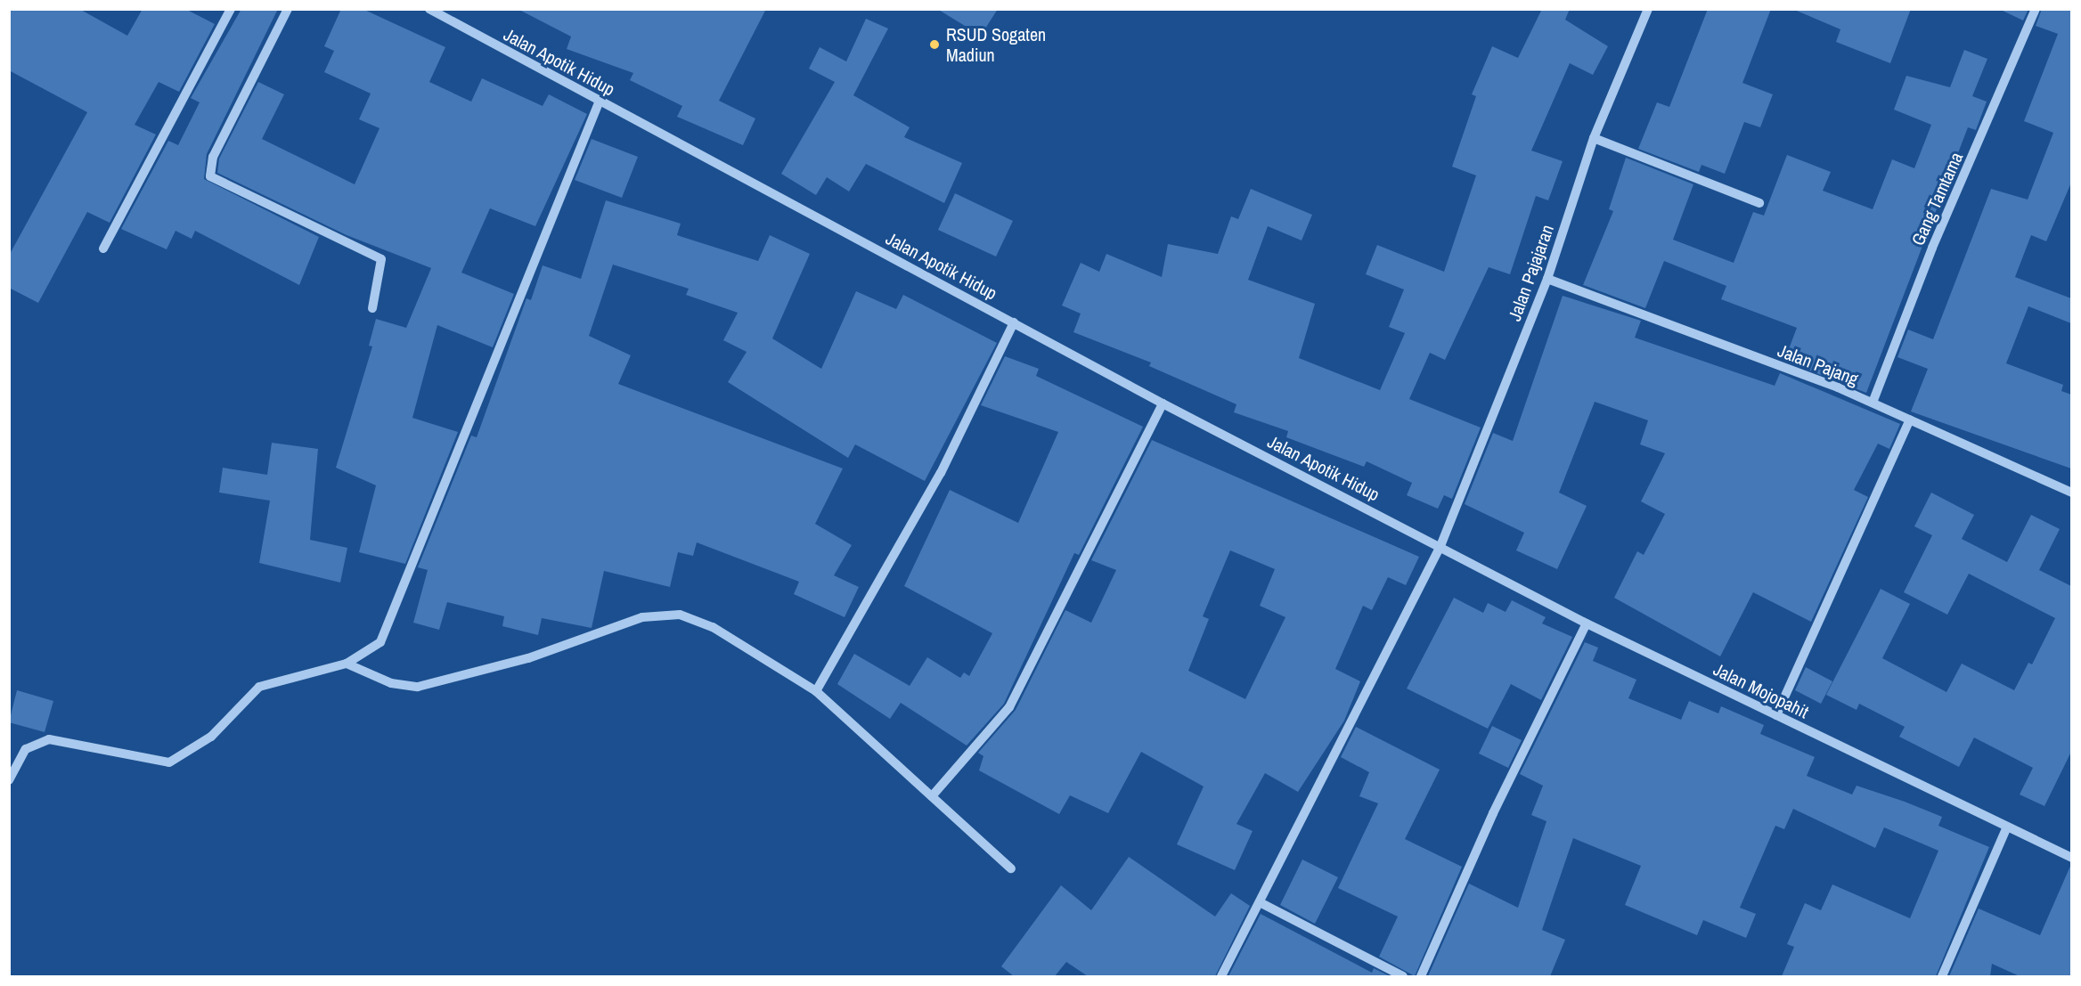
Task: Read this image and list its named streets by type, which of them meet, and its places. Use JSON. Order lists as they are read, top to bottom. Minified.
{"streets":{"street":["Jalan Apotik Hidup","Gang Tamtama","Jalan Pajajaran","Jalan Pajang","Jalan Mojopahit"]},"crossings":[["Jalan Apotik Hidup","Jalan Pajajaran"],["Jalan Apotik Hidup","Jalan Mojopahit"],["Gang Tamtama","Jalan Pajang"],["Jalan Pajajaran","Jalan Pajang"],["Jalan Pajajaran","Jalan Mojopahit"]],"places":["RSUD Sogaten Madiun"]}
